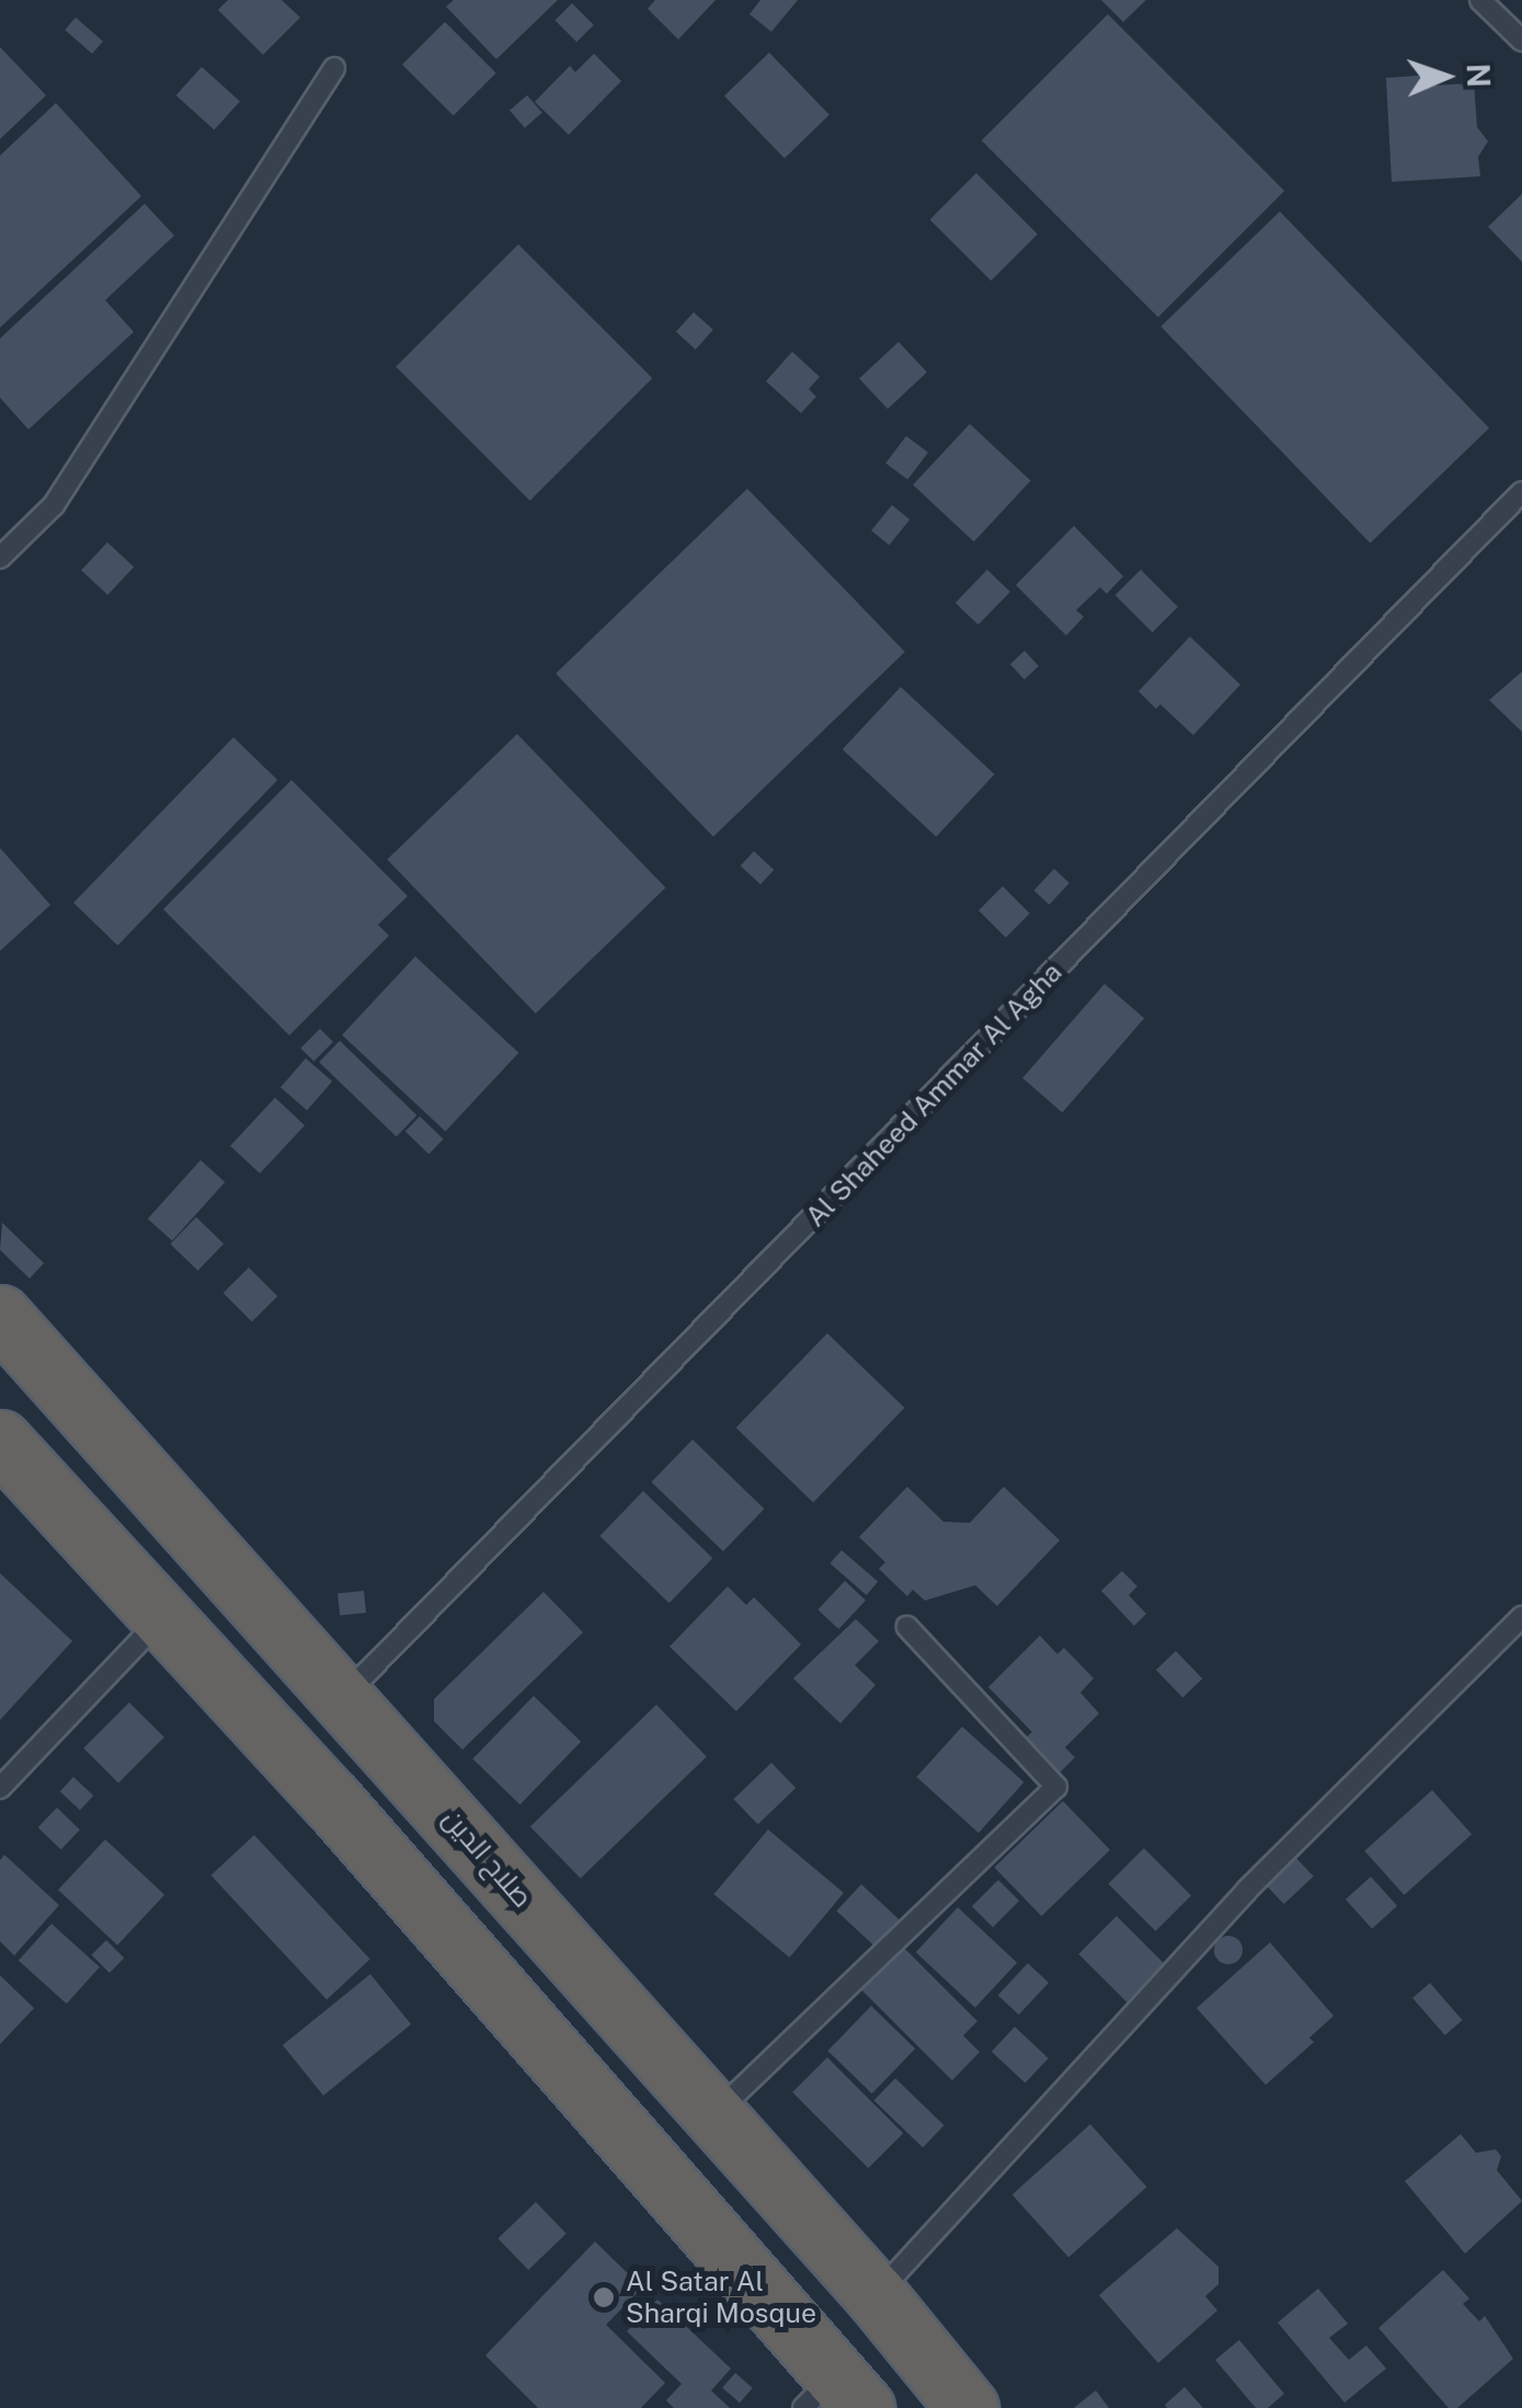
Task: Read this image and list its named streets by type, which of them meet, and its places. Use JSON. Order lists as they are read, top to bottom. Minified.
{"streets":{"highway":["صلاح الدين"],"lane":["Al Shaheed Ammar Al Agha"]},"crossings":[["Al Shaheed Ammar Al Agha","صلاح الدين"]],"places":["Al Satar Al Sharqi Mosque"],"north":"right"}
